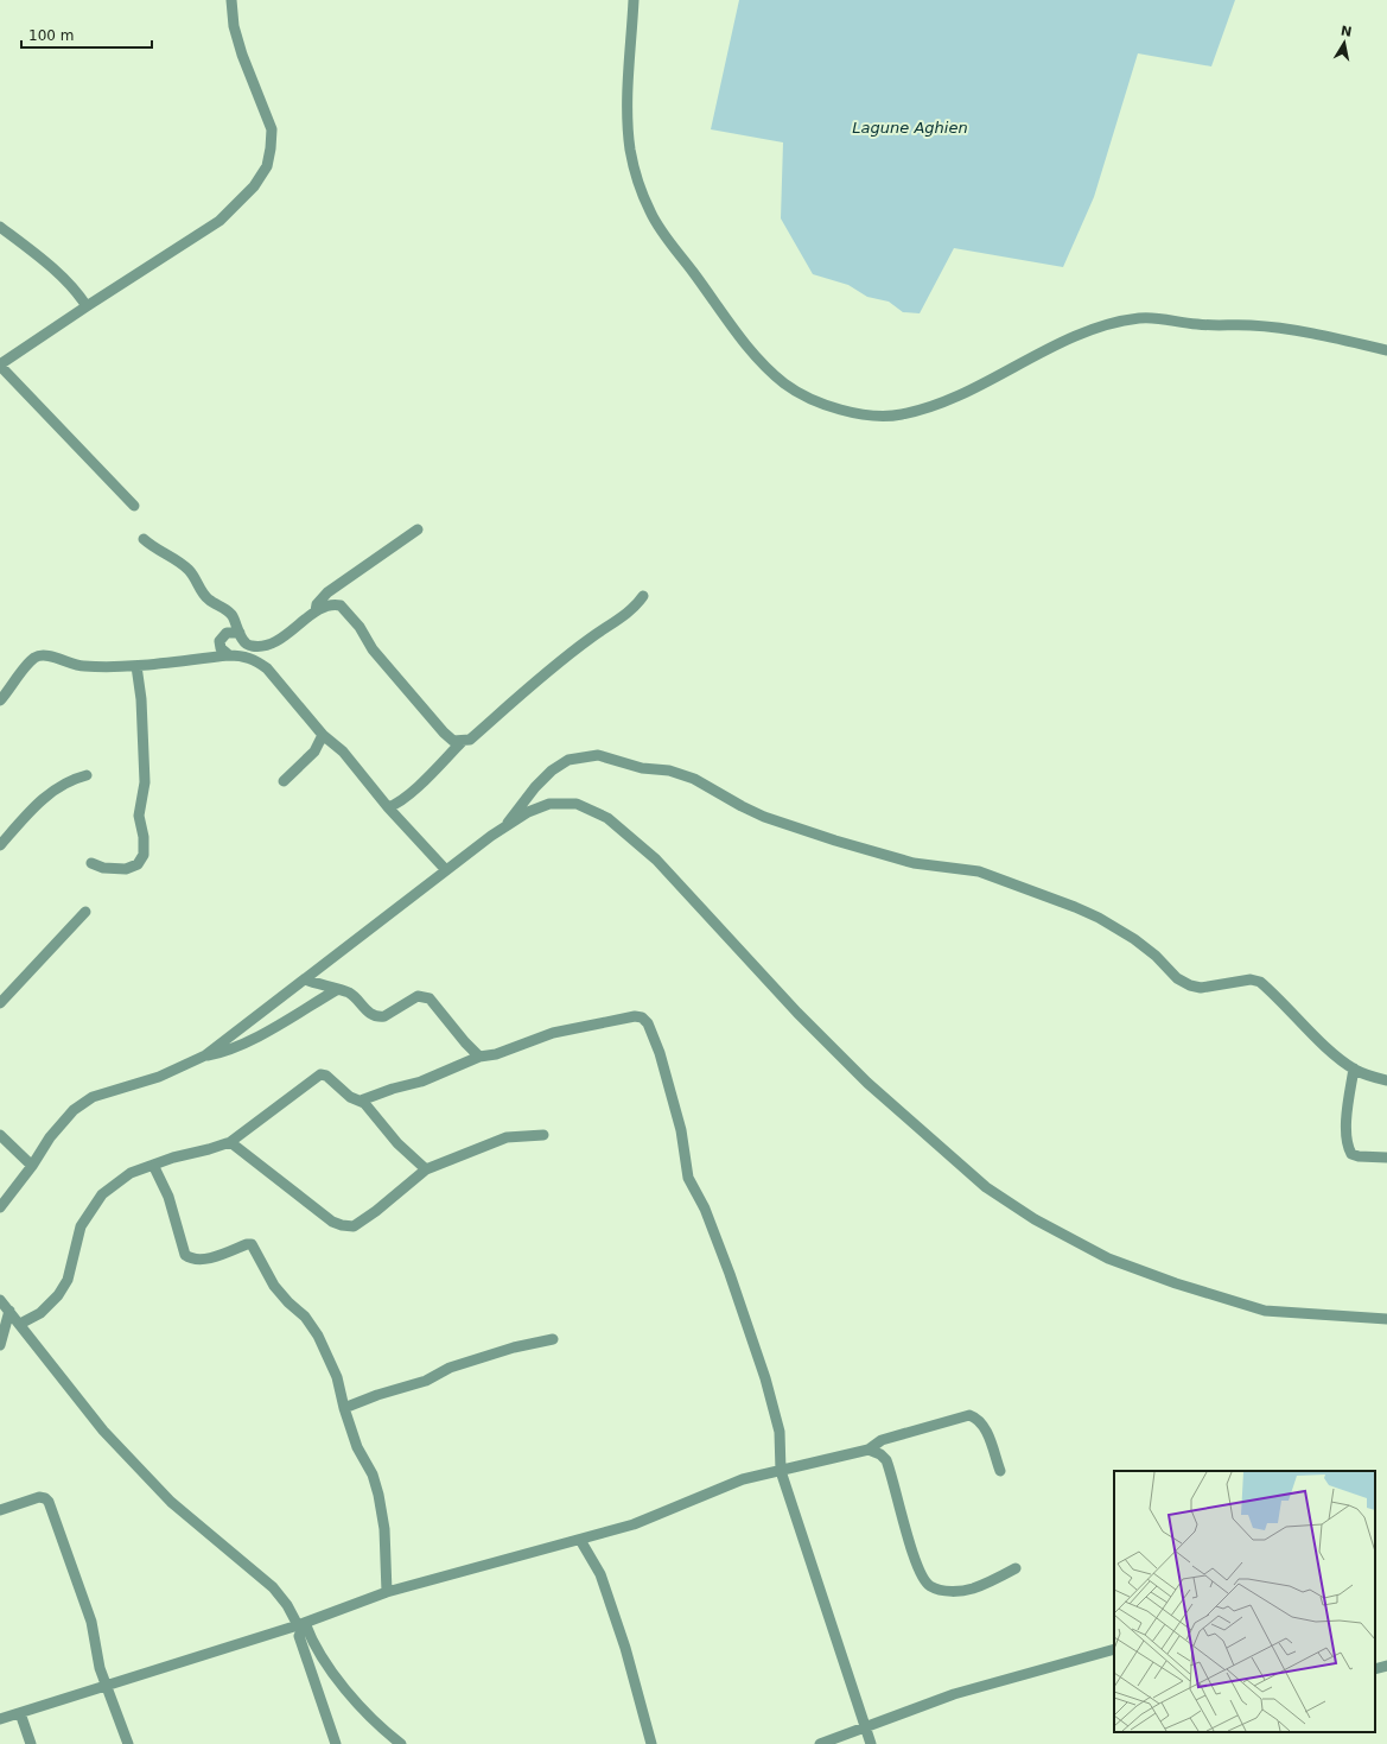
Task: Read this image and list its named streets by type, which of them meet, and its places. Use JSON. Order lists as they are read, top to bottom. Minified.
{"water":["Lagune Aghien"],"scale_bar":"100 m","north":"top"}
